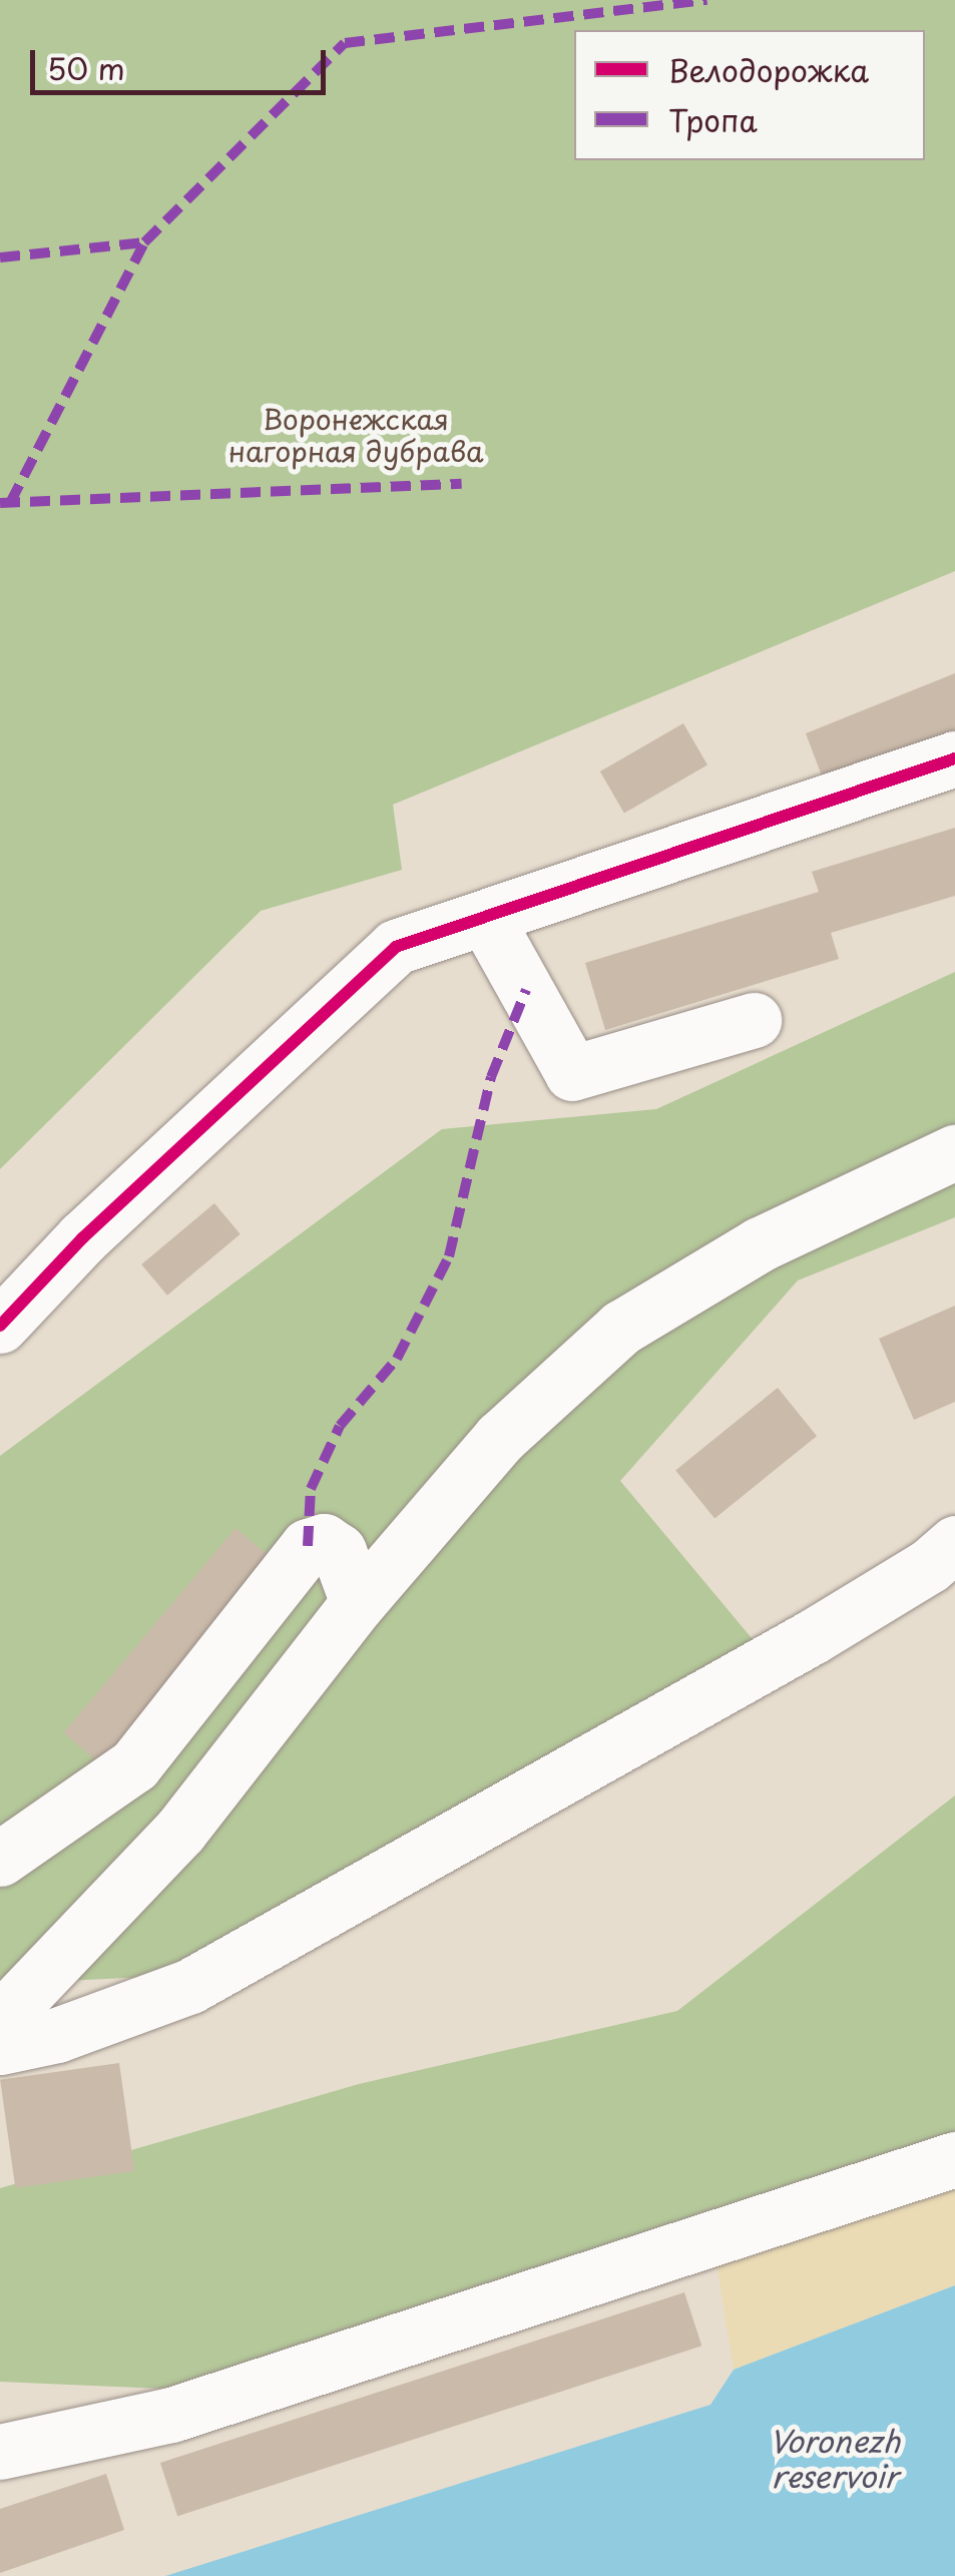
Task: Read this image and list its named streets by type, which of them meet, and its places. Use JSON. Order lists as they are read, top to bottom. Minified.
{"water":["Voronezh reservoir"],"parks":["Воронежская нагорная дубрава"],"legend":["Велодорожка","Тропа"],"scale_bar":"50 m"}
